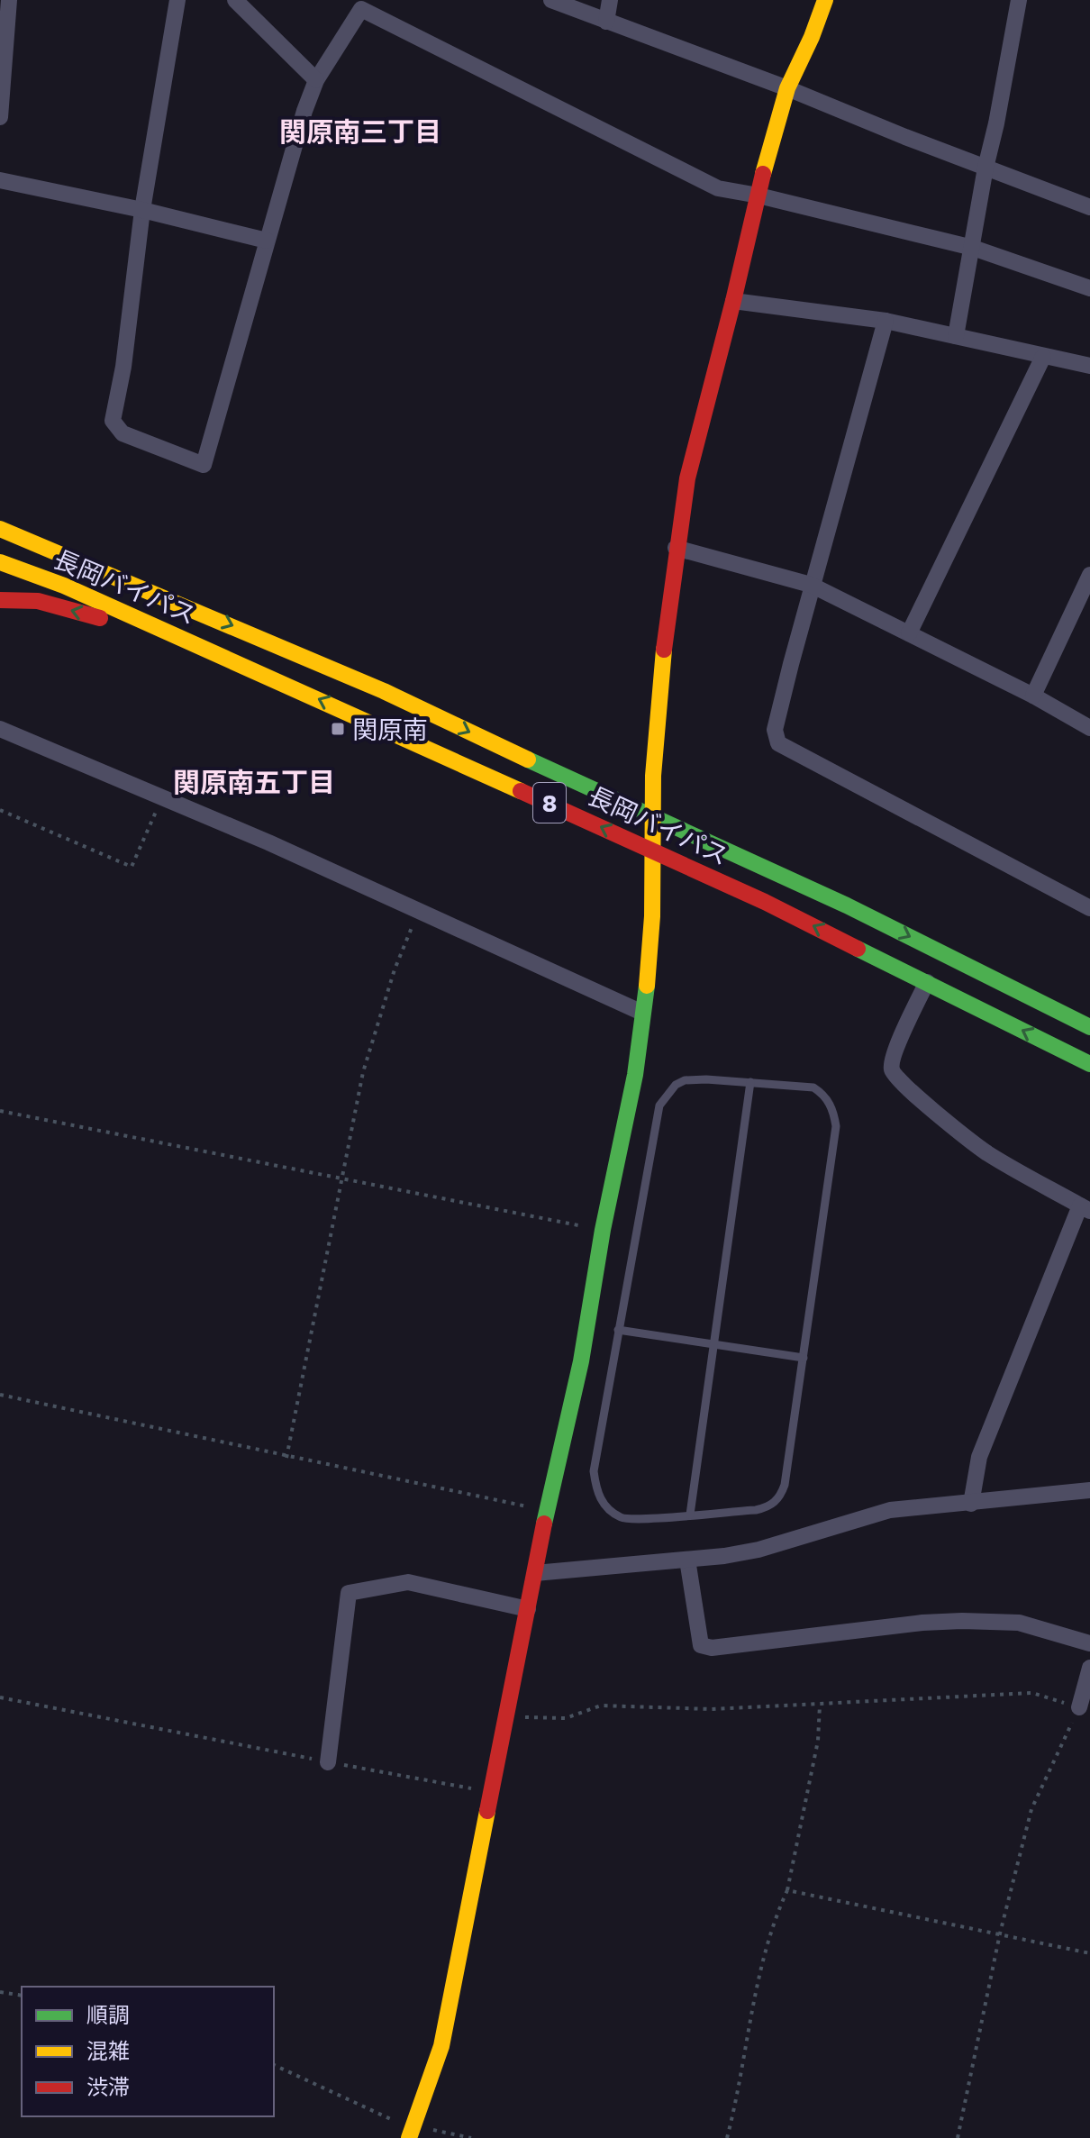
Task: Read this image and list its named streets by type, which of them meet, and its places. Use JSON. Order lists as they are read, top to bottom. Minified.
{"streets":{"main road":["長岡バイパス","8"]},"districts":["関原南三丁目","関原南五丁目"],"places":{"transit":["関原南"]},"legend":["順調","混雑","渋滞"]}
